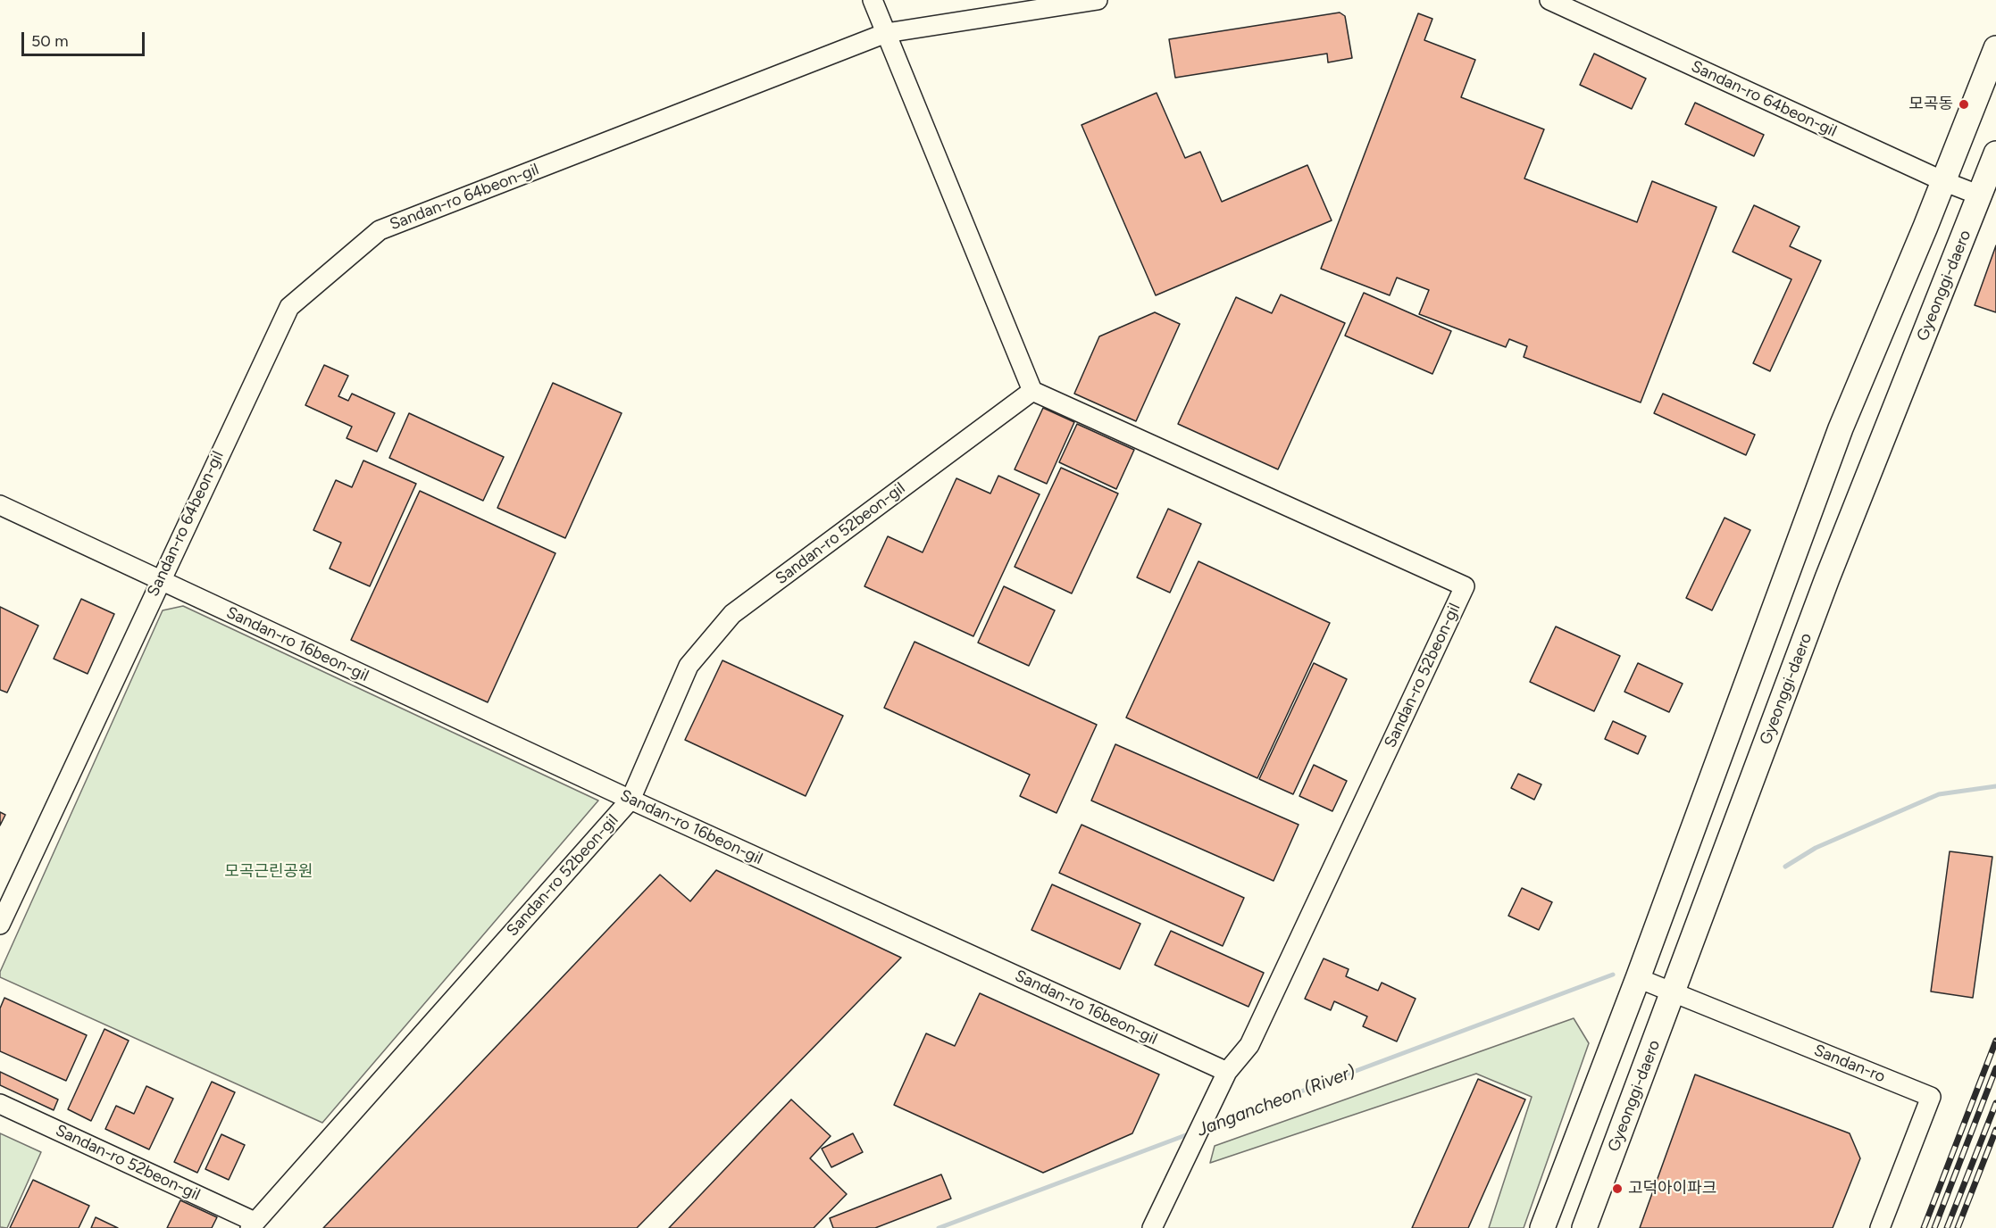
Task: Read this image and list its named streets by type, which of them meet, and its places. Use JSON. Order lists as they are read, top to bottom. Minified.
{"streets":{"main road":["Gyeonggi-daero"],"street":["Sandan-ro 64beon-gil","Sandan-ro 52beon-gil","Sandan-ro 16beon-gil","Sandan-ro"]},"crossings":[["Sandan-ro 64beon-gil","Gyeonggi-daero"],["Sandan-ro 64beon-gil","Sandan-ro 16beon-gil"],["Gyeonggi-daero","Sandan-ro"],["Sandan-ro 52beon-gil","Sandan-ro 16beon-gil"]],"water":["Jangancheon (River)"],"parks":["모곡근린공원"],"places":["모곡동","고덕아이파크"],"scale_bar":"50 m"}
